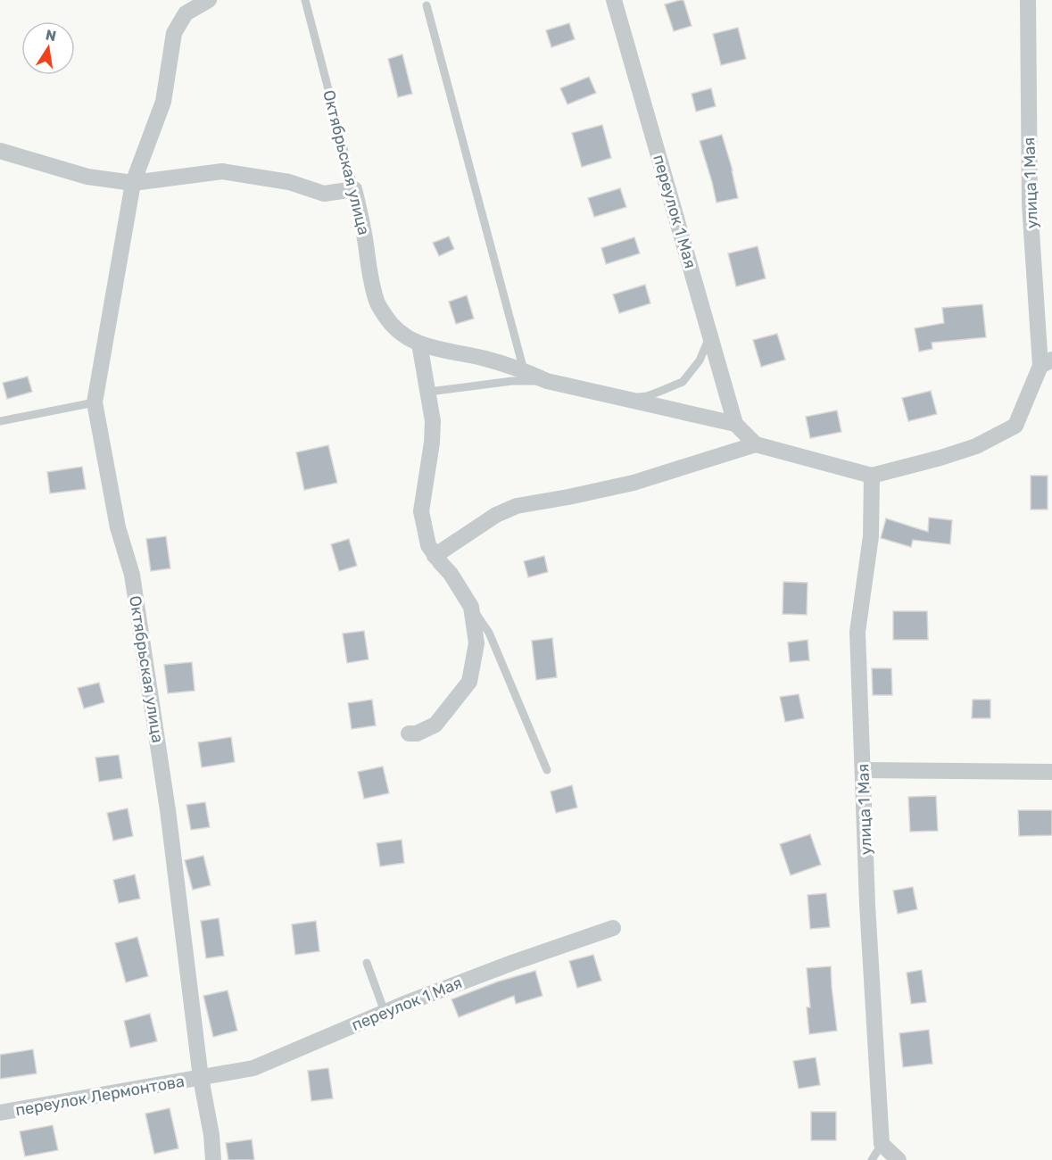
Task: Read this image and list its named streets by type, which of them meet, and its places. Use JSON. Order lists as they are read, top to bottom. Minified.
{"streets":{"street":["Октябрьская улица","улица 1 Мая","переулок 1 Мая","переулок Лермонтова"]},"crossings":[["Октябрьская улица","переулок 1 Мая"],["Октябрьская улица","переулок Лермонтова"],["переулок 1 Мая","переулок Лермонтова"]],"north":"top"}
